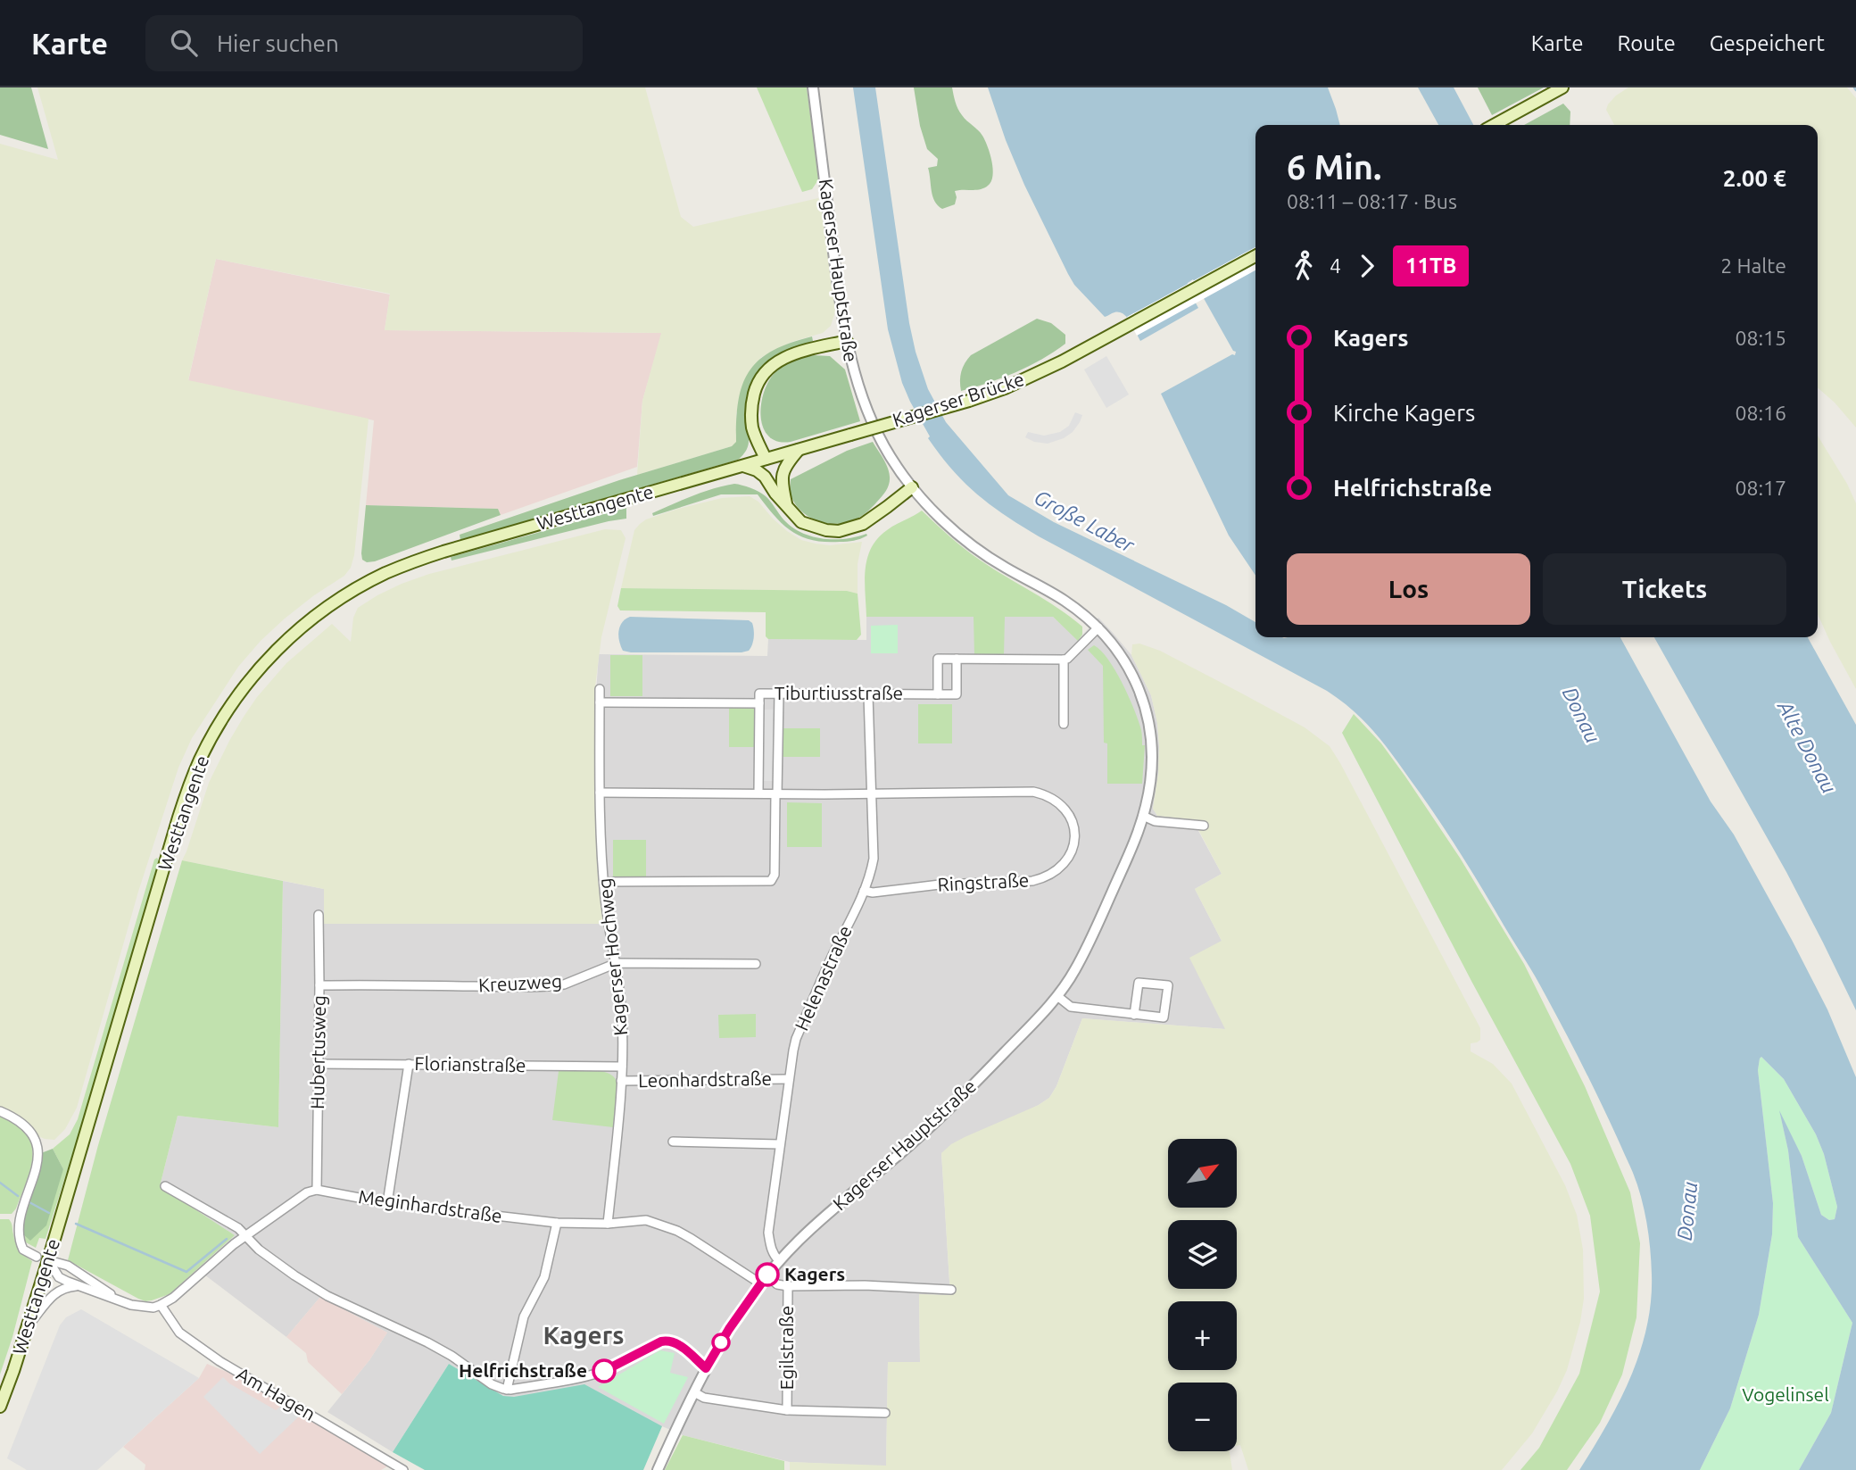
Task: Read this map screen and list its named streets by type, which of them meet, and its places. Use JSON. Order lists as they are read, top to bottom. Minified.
{"streets":{"main road":["Kagerser Brücke","Westtangente"],"street":["Kagerser Hauptstraße","Tiburtiusstraße","Ringstraße","Kagerser Hochweg","Helenastraße","Kreuzweg","Hubertusweg","Florianstraße","Leonhardstraße","Meginhardstraße","Egilstraße","Am Hagen"]},"crossings":[["Kagerser Hauptstraße","Helenastraße"],["Kagerser Hauptstraße","Meginhardstraße"],["Kagerser Hauptstraße","Egilstraße"],["Kagerser Brücke","Westtangente"],["Tiburtiusstraße","Kagerser Hochweg"],["Tiburtiusstraße","Helenastraße"],["Ringstraße","Kagerser Hochweg"],["Ringstraße","Helenastraße"],["Kagerser Hochweg","Kreuzweg"],["Kagerser Hochweg","Florianstraße"],["Kagerser Hochweg","Leonhardstraße"],["Kagerser Hochweg","Meginhardstraße"],["Helenastraße","Leonhardstraße"],["Kreuzweg","Hubertusweg"],["Hubertusweg","Florianstraße"],["Hubertusweg","Meginhardstraße"],["Meginhardstraße","Egilstraße"]],"districts":["Kagers"],"water":["Große Laber","Donau","Alte Donau"],"parks":["Vogelinsel"],"places":["Kagers","Helfrichstraße"],"lines":["bus line 11TB"],"north":"top right","page":{"header":"Karte","search":"Hier suchen","nav":["Karte","Route","Gespeichert"],"heading":["6 Min.","08:11 – 08:17 · Bus","2.00 €"],"legs":["4","11TB","2 Halte"],"list":[{"name":"Kagers","value":"08:15"},{"name":"Kirche Kagers","value":"08:16"},{"name":"Helfrichstraße","value":"08:17"}],"buttons":["Los","Tickets"],"map_buttons":["+","−"]}}
